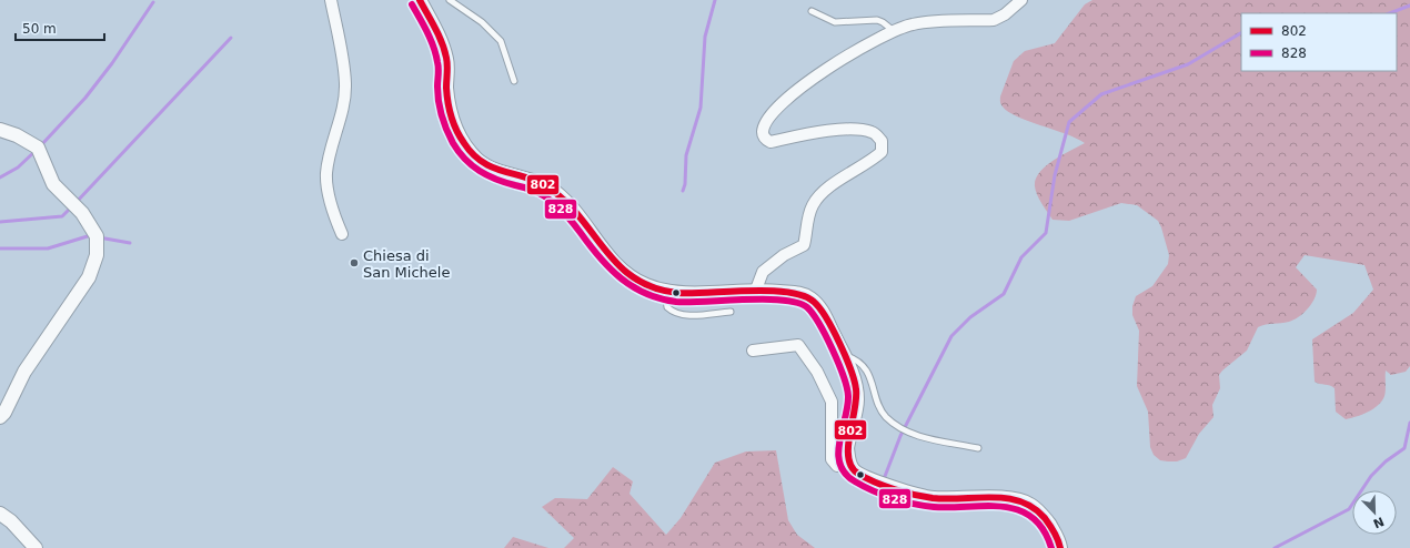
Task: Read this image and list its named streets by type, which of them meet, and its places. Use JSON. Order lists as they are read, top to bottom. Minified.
{"places":["Chiesa di San Michele"],"lines":["transit line 802","transit line 828"],"legend":["802","828"],"scale_bar":"50 m","north":"bottom right"}
